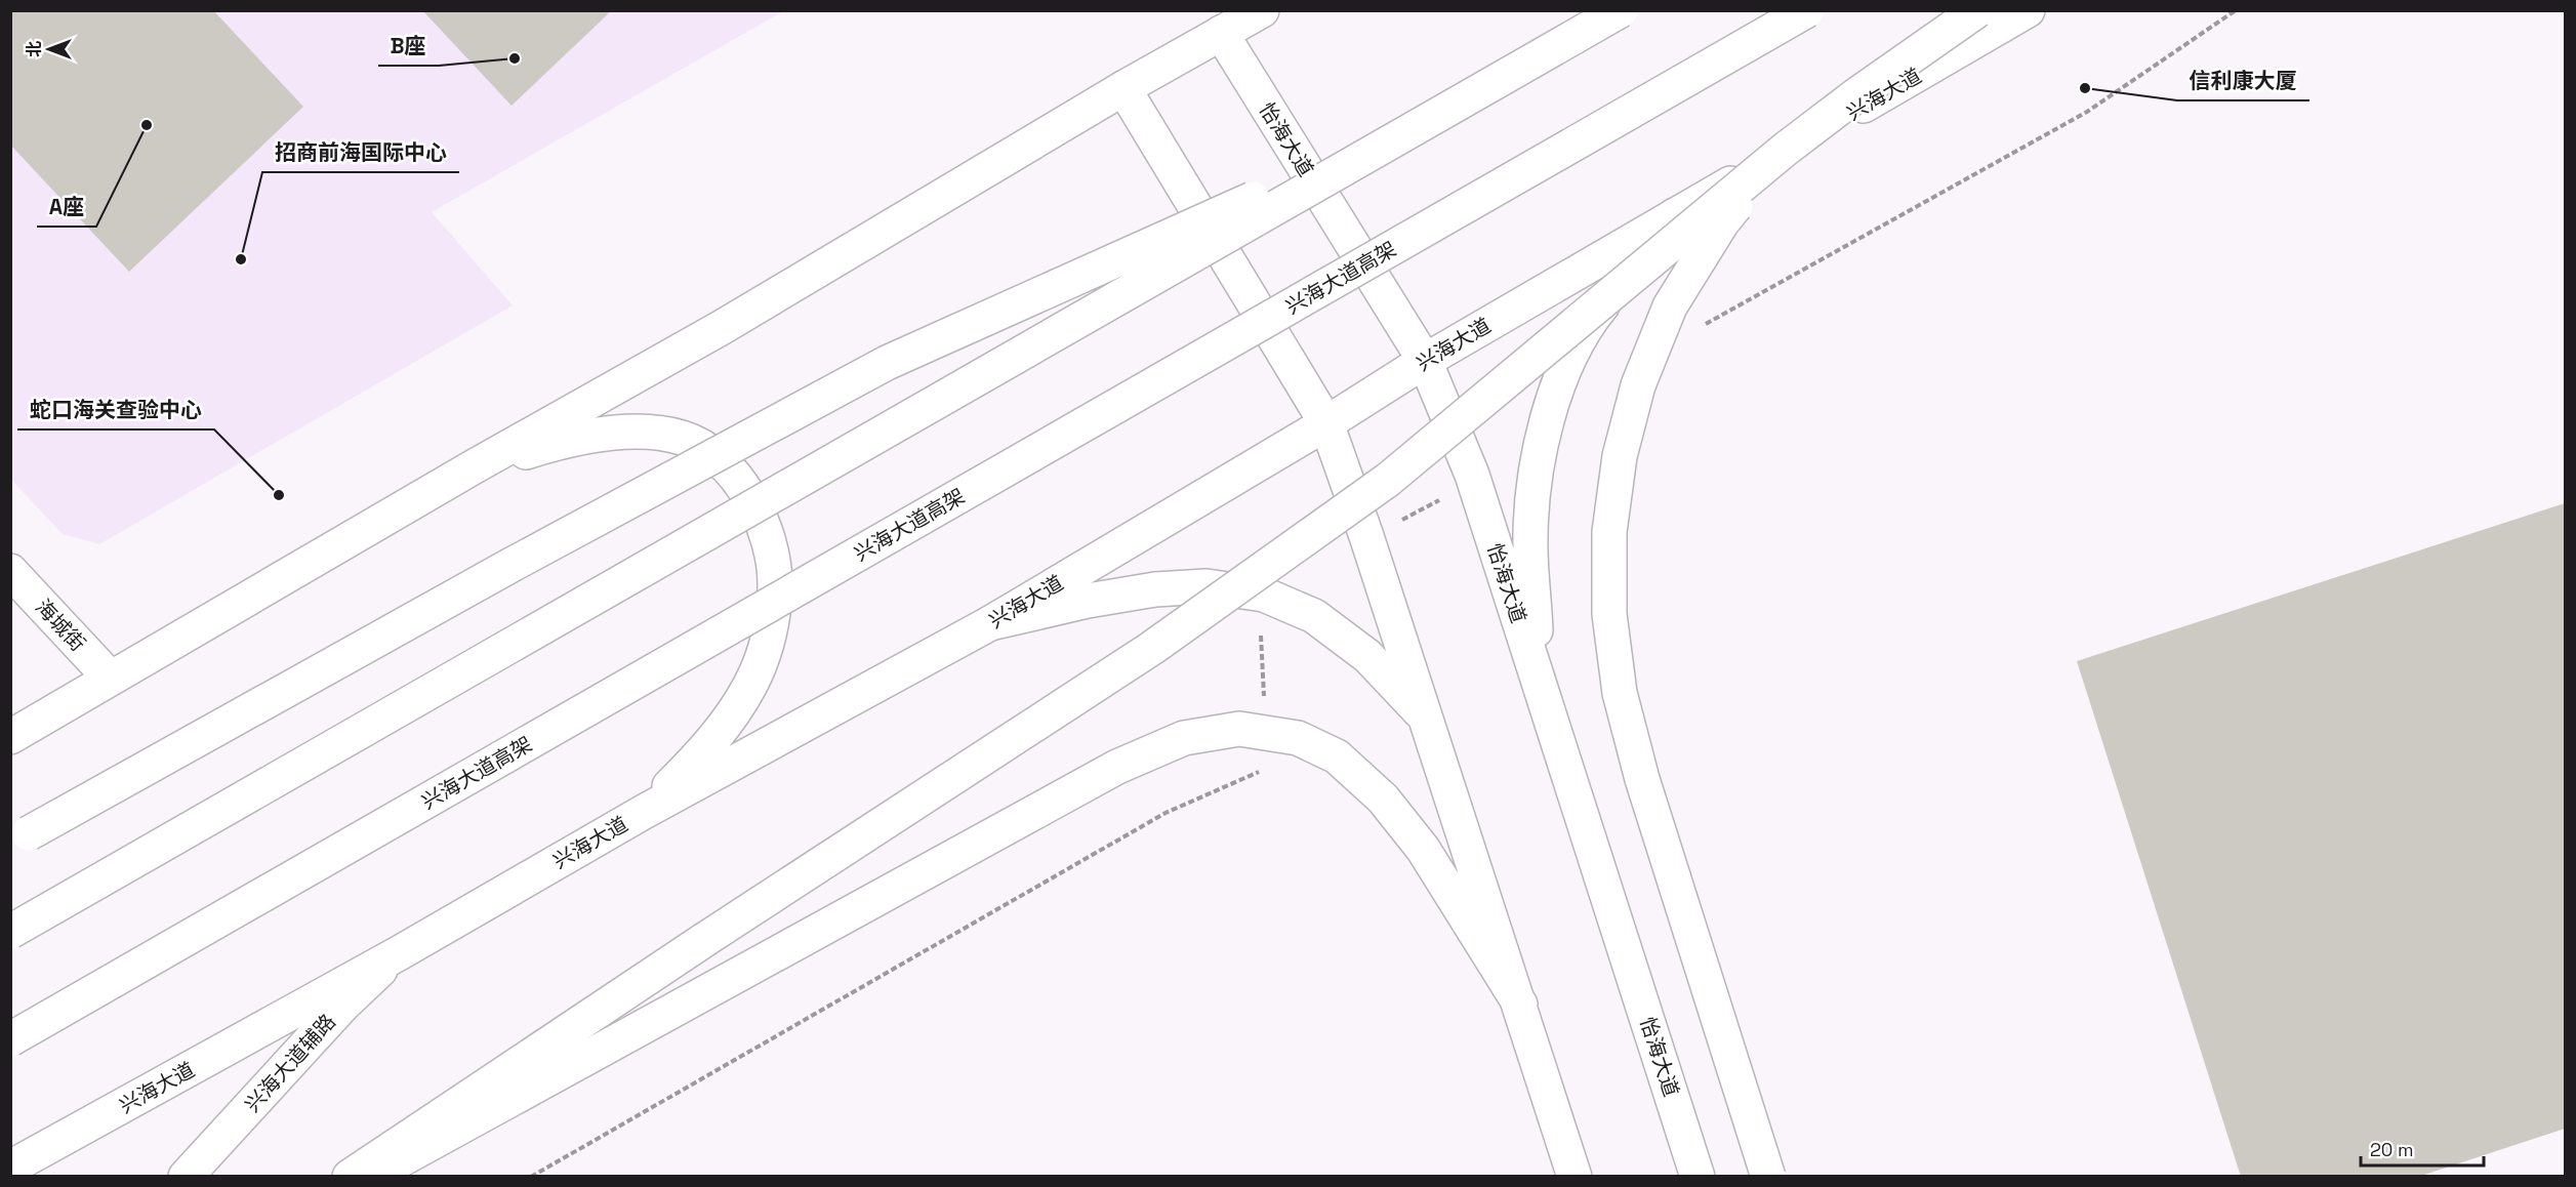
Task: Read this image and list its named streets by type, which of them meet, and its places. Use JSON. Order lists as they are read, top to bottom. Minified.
{"streets":{"main road":["兴海大道","怡海大道","兴海大道高架","海城街","兴海大道辅路"]},"crossings":[["兴海大道","怡海大道"],["兴海大道","兴海大道辅路"]],"places":["B座","信利康大厦","A座","招商前海国际中心","蛇口海关查验中心"],"scale_bar":"20 m","north":"left"}
